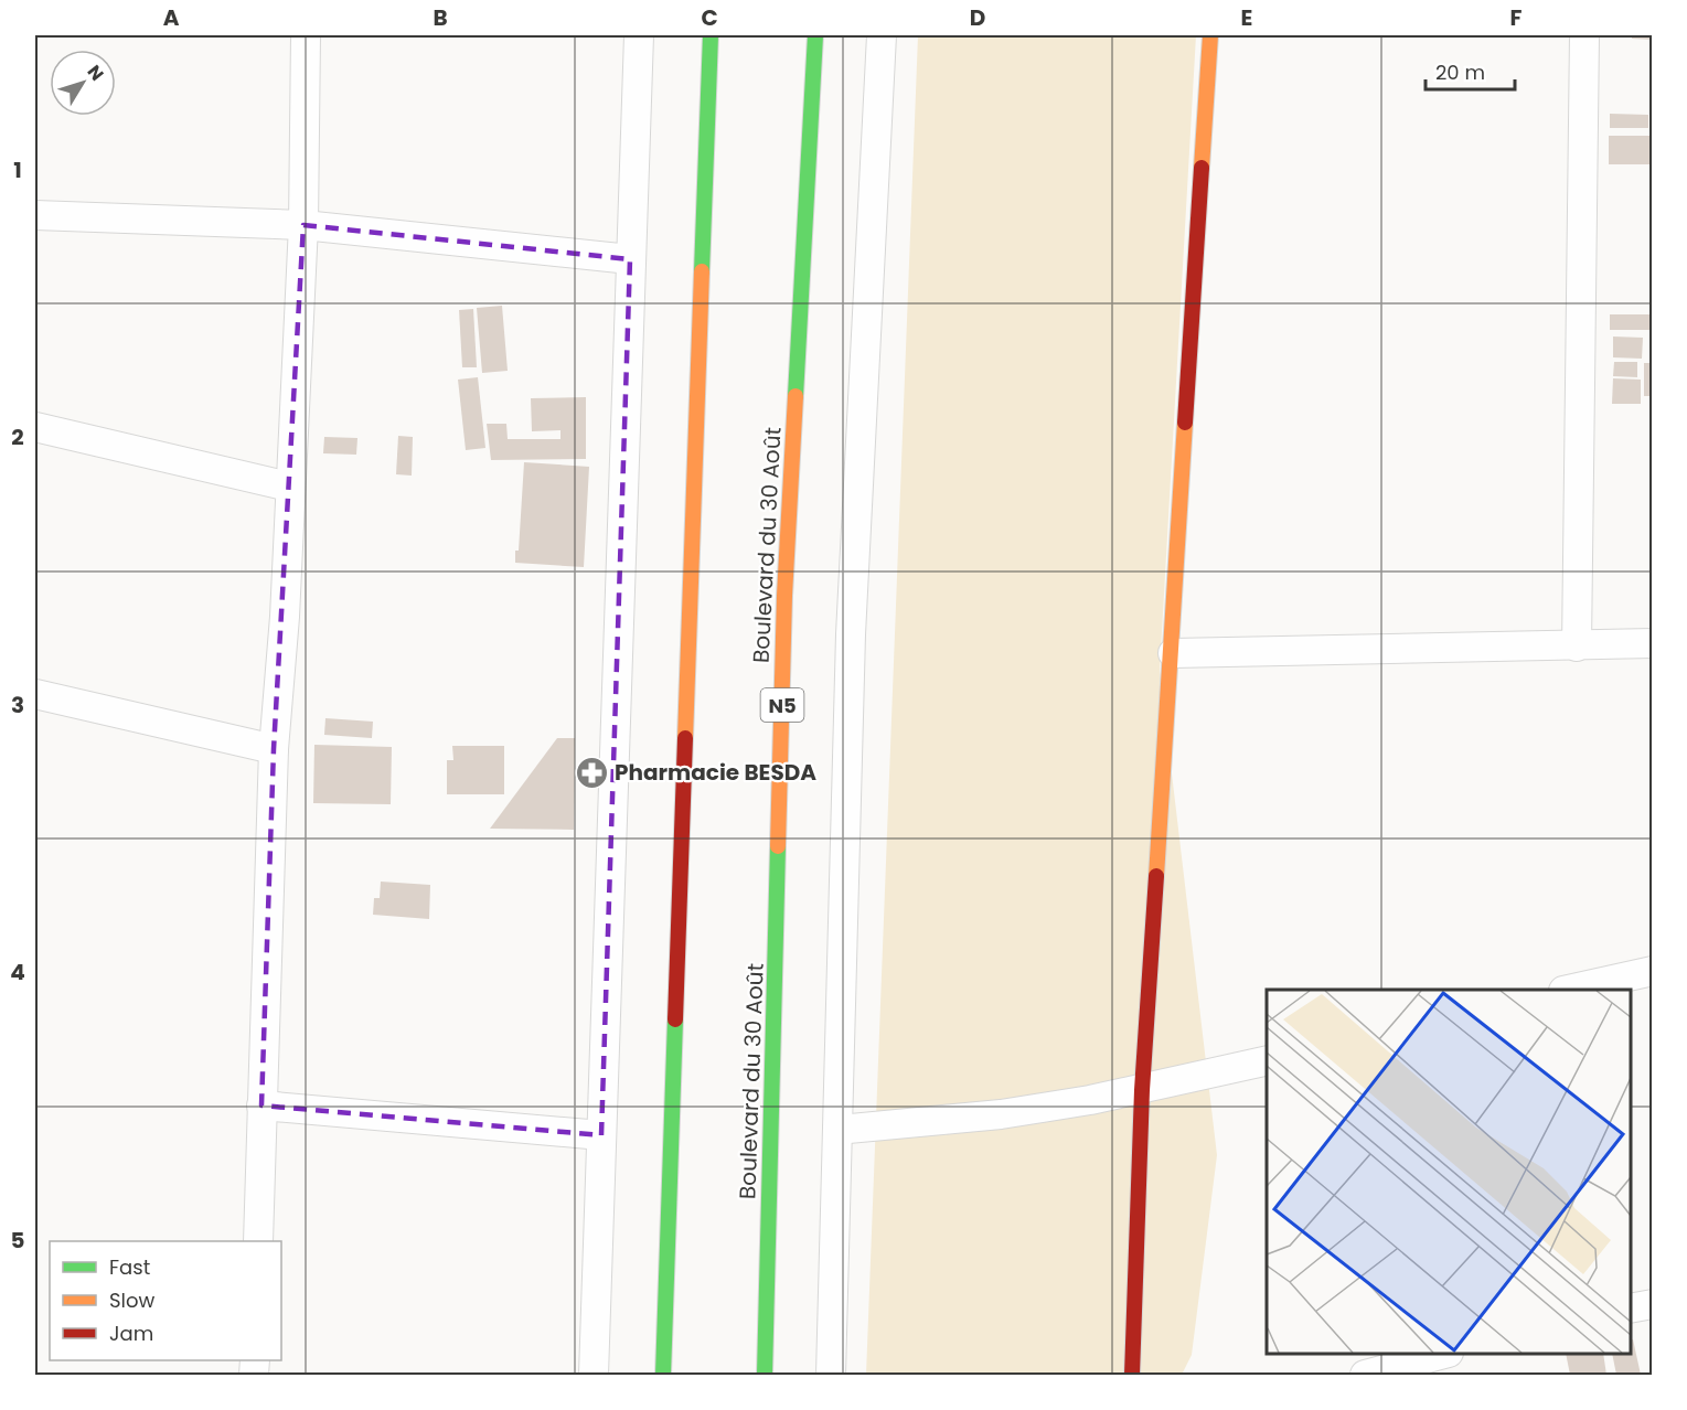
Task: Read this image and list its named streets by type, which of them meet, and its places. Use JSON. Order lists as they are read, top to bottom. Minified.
{"streets":{"main road":["Boulevard du 30 Août","N5"]},"places":{"pharmacy":["Pharmacie BESDA"]},"legend":["Fast","Slow","Jam"],"scale_bar":"20 m","north":"top right","grid":{"columns":["A","B","C","D","E","F"],"rows":["1","2","3","4","5"]}}
